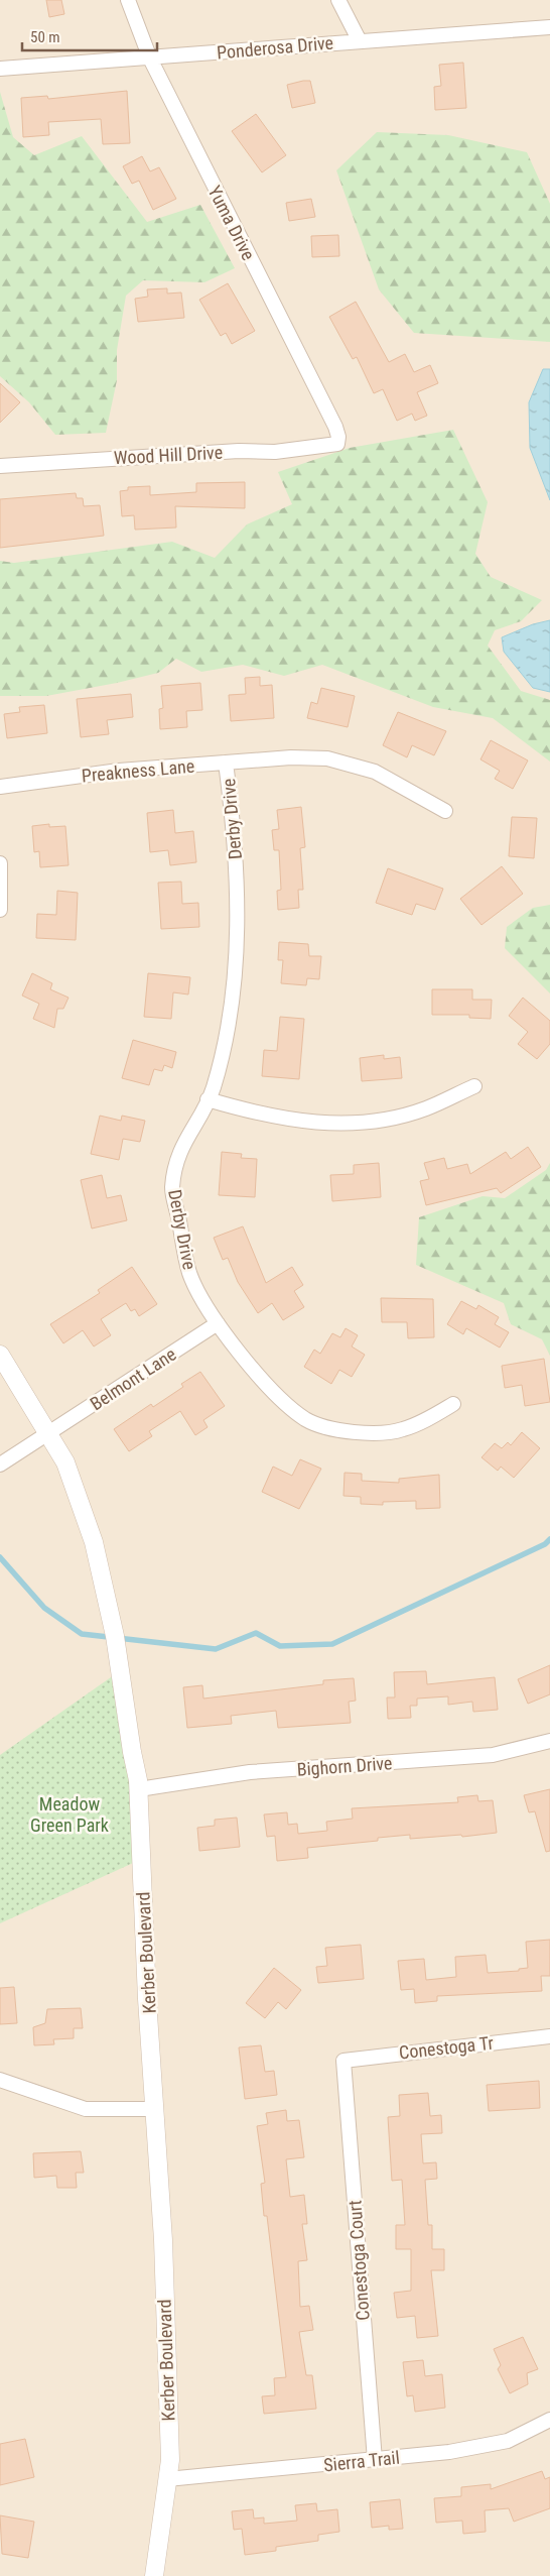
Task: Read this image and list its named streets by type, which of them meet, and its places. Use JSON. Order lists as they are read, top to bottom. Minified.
{"streets":{"street":["Ponderosa Drive","Yuma Drive","Wood Hill Drive","Preakness Lane","Derby Drive","Belmont Lane","Bighorn Drive","Kerber Boulevard","Conestoga Tr","Conestoga Court","Sierra Trail"]},"crossings":[["Ponderosa Drive","Yuma Drive"],["Yuma Drive","Wood Hill Drive"],["Preakness Lane","Derby Drive"],["Derby Drive","Belmont Lane"],["Belmont Lane","Kerber Boulevard"],["Bighorn Drive","Kerber Boulevard"],["Kerber Boulevard","Sierra Trail"],["Conestoga Tr","Conestoga Court"],["Conestoga Court","Sierra Trail"]],"parks":["Meadow Green Park"],"scale_bar":"50 m"}
